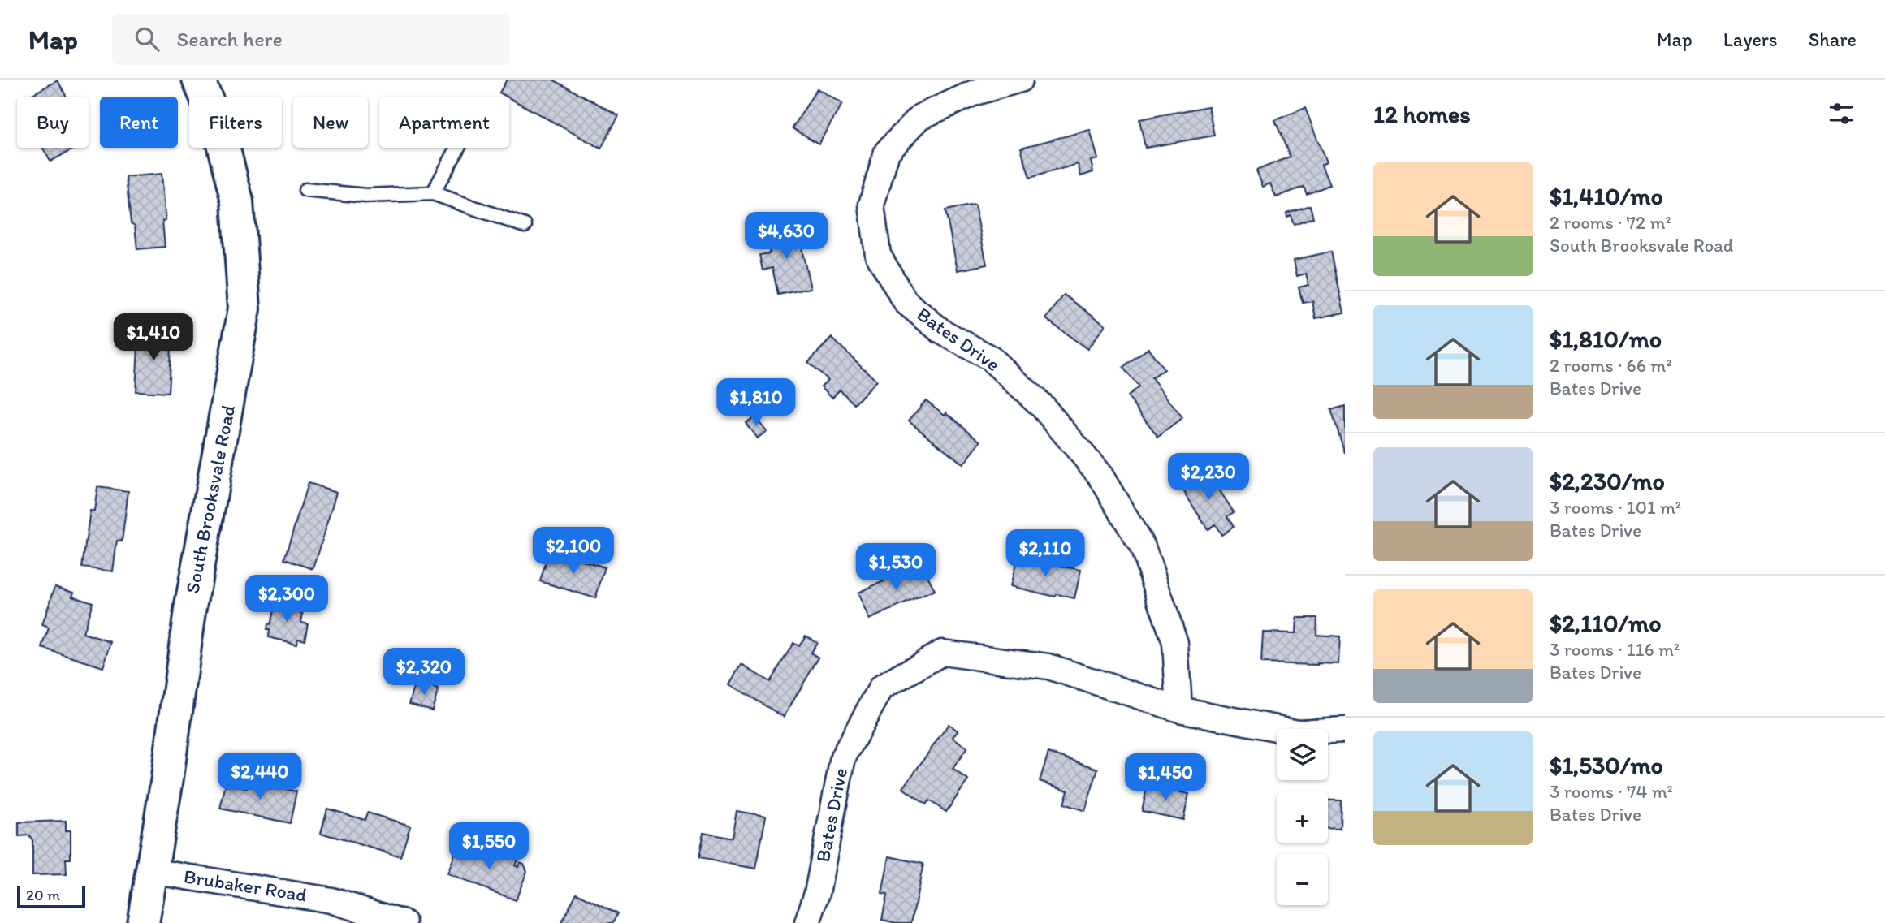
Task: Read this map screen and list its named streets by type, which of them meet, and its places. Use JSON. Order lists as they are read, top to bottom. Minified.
{"streets":{"street":["Bates Drive","South Brooksvale Road","Brubaker Road"]},"crossings":[["South Brooksvale Road","Brubaker Road"]],"scale_bar":"20 m","page":{"header":"Map","search":"Search here","nav":["Map","Layers","Share"],"heading":"12 homes","chip":["Buy","Rent","Filters","New","Apartment"],"list":[{"name":"$1,410/mo","note":"2 rooms · 72 m² · South Brooksvale Road"},{"name":"$1,810/mo","note":"2 rooms · 66 m² · Bates Drive"},{"name":"$2,230/mo","note":"3 rooms · 101 m² · Bates Drive"},{"name":"$2,110/mo","note":"3 rooms · 116 m² · Bates Drive"},{"name":"$1,530/mo","note":"3 rooms · 74 m² · Bates Drive"}],"price":["$4,630","$1,410","$1,810","$2,230","$2,100","$2,110","$1,530","$2,300","$2,320","$2,440","$1,450","$1,550"],"map_buttons":["+","−"],"scale":"20 m"}}
